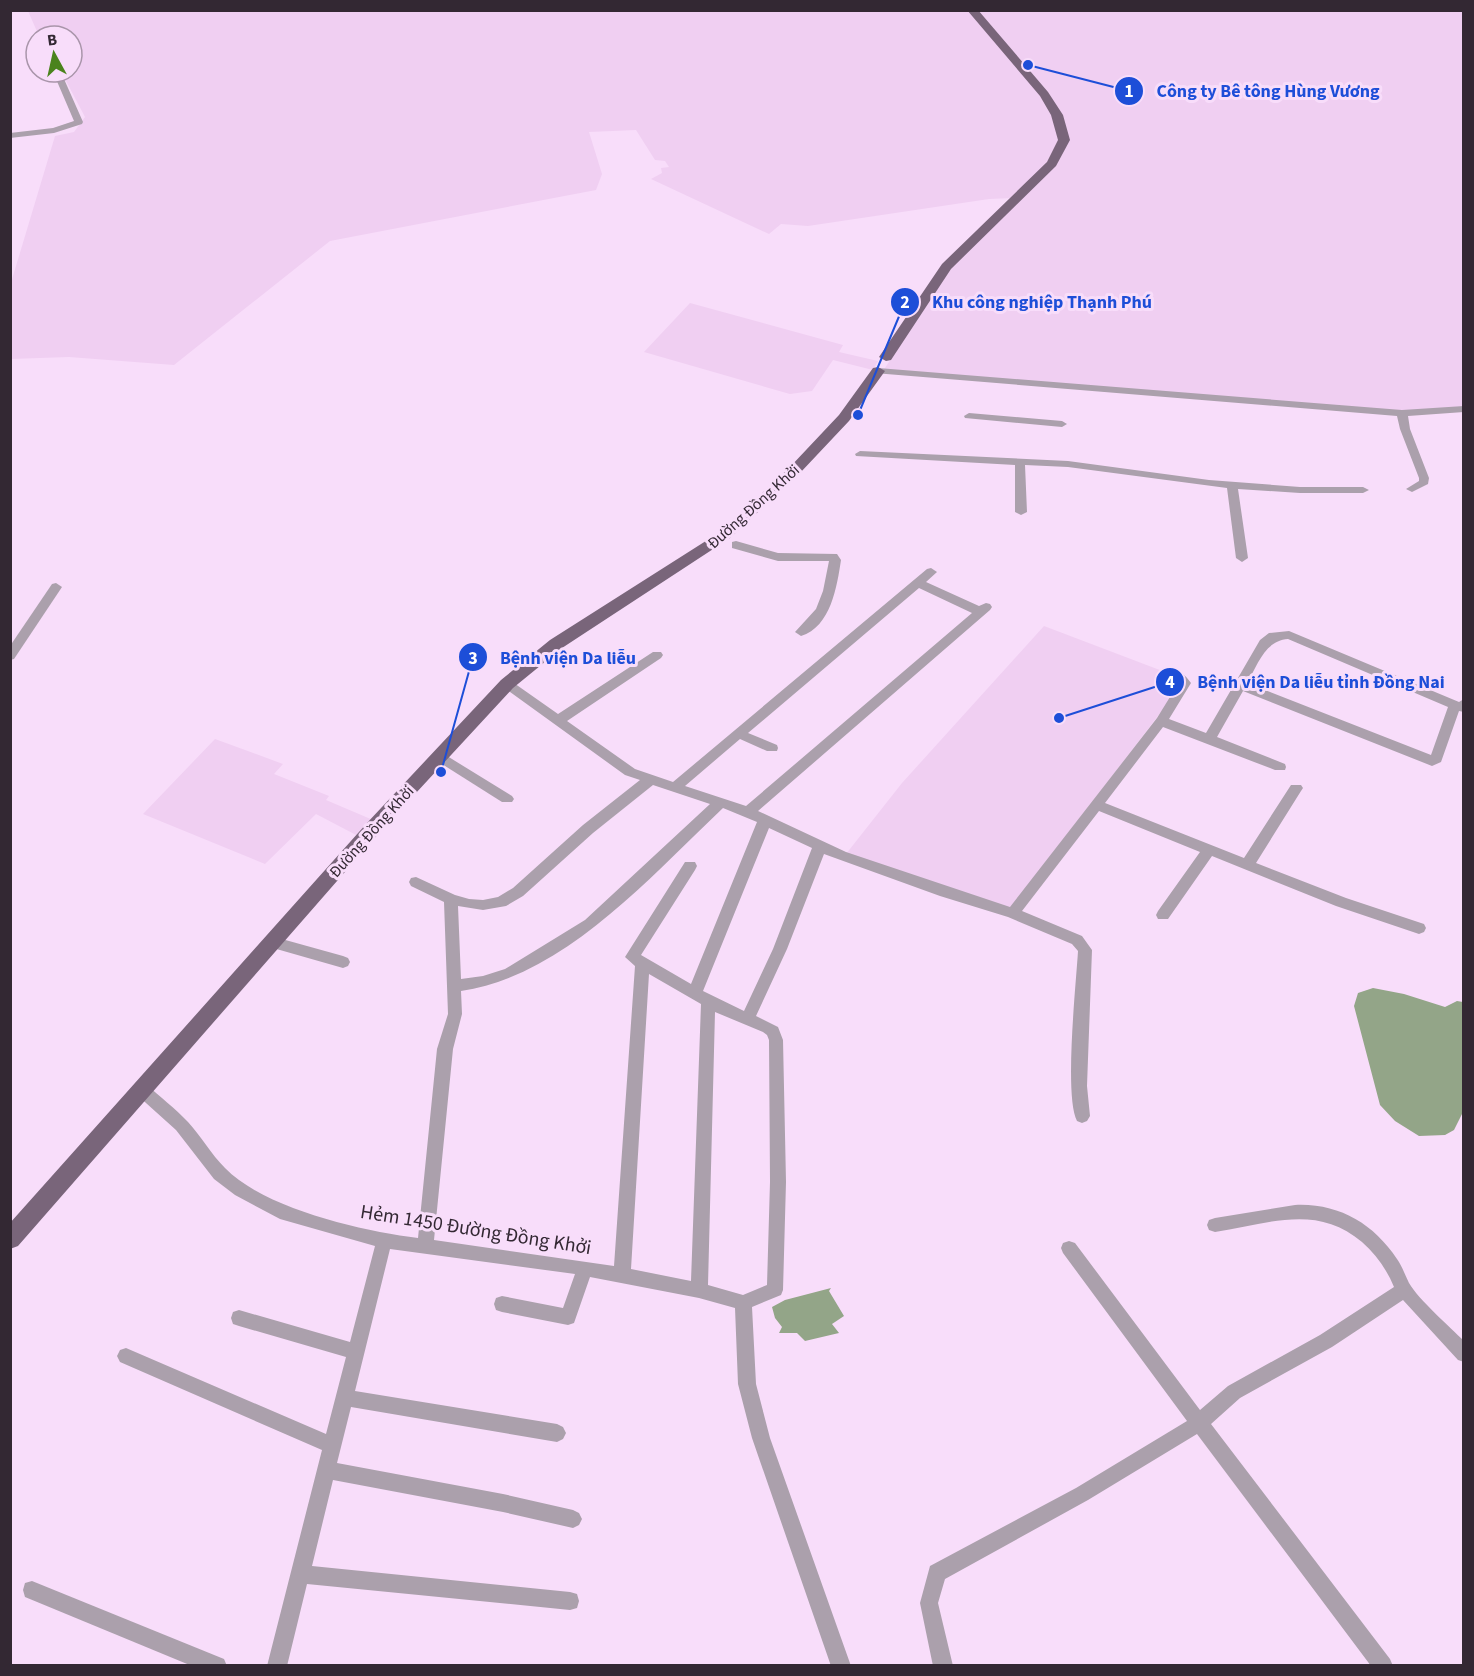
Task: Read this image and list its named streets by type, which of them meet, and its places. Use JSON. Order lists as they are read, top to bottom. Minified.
{"streets":{"main road":["Đường Đồng Khởi"],"street":["Hẻm 1450 Đường Đồng Khởi"]},"crossings":[["Đường Đồng Khởi","Hẻm 1450 Đường Đồng Khởi"]],"places":["Công ty Bê tông Hùng Vương","Khu công nghiệp Thạnh Phú","Bệnh viện Da liễu tỉnh Đồng Nai","Bệnh viện Da liễu"],"north":"top"}
